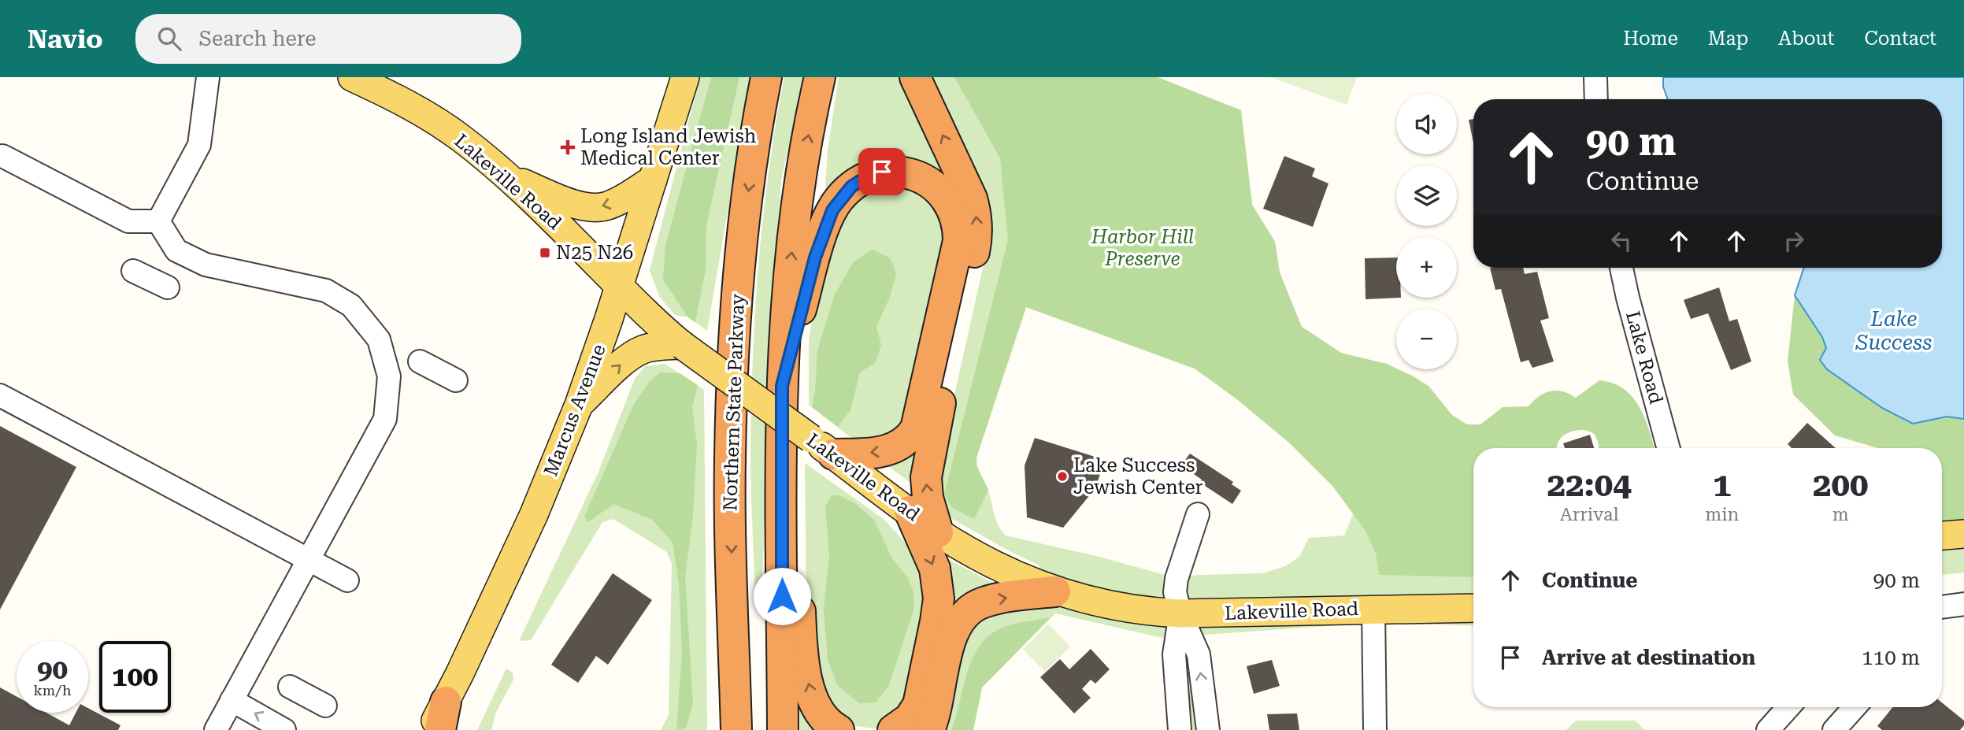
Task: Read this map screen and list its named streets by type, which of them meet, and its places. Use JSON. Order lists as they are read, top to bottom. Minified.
{"streets":{"highway":["Northern State Parkway"],"main road":["Lakeville Road","Marcus Avenue"],"street":["Lake Road"]},"crossings":[["Lakeville Road","Marcus Avenue"]],"water":["Lake Success"],"parks":["Harbor Hill Preserve"],"places":{"health":["Long Island Jewish Medical Center"],"transit":["N25 N26"],"other":["Lake Success Jewish Center"]},"page":{"header":"Navio","search":"Search here","nav":["Home","Map","About","Contact"],"map_buttons":["+","−"],"turn":["90 m","Continue"],"eta":["22:04","Arrival","1","min","200","m"],"list":[{"name":"Continue","value":"90 m"},{"name":"Arrive at destination","value":"110 m"}],"speed":"90 km/h","limit":"100"}}
